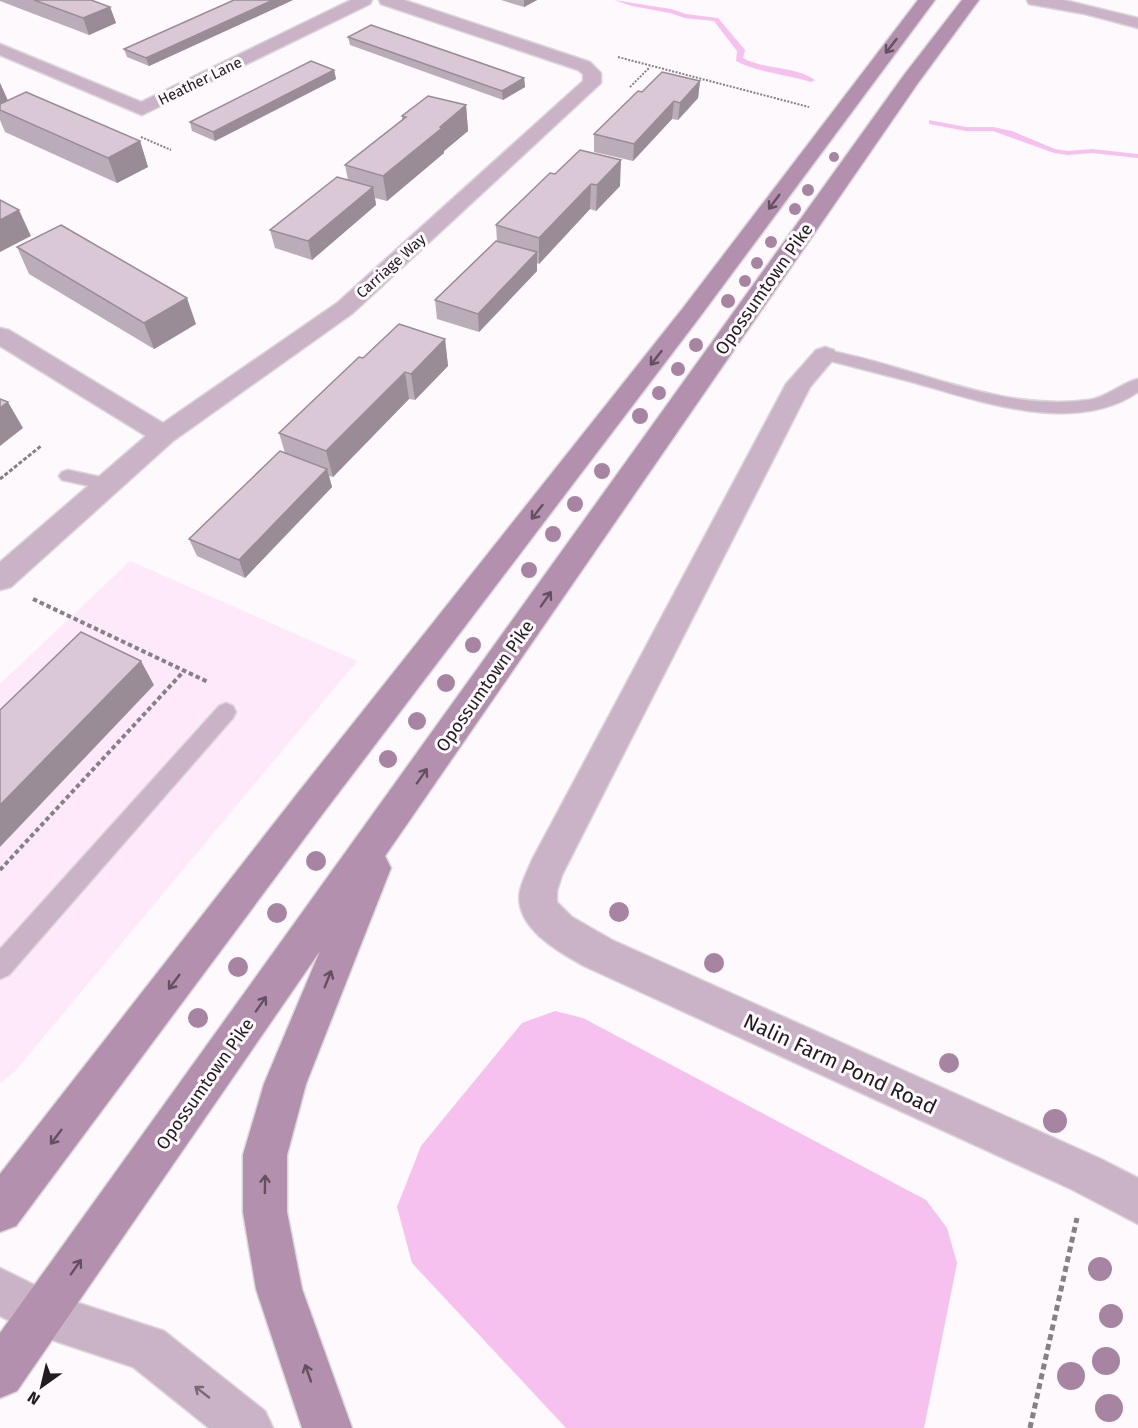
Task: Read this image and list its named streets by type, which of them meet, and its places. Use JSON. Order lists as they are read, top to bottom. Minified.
{"streets":{"main road":["Opossumtown Pike"],"street":["Heather Lane","Carriage Way","Nalin Farm Pond Road"]},"north":"bottom left"}
